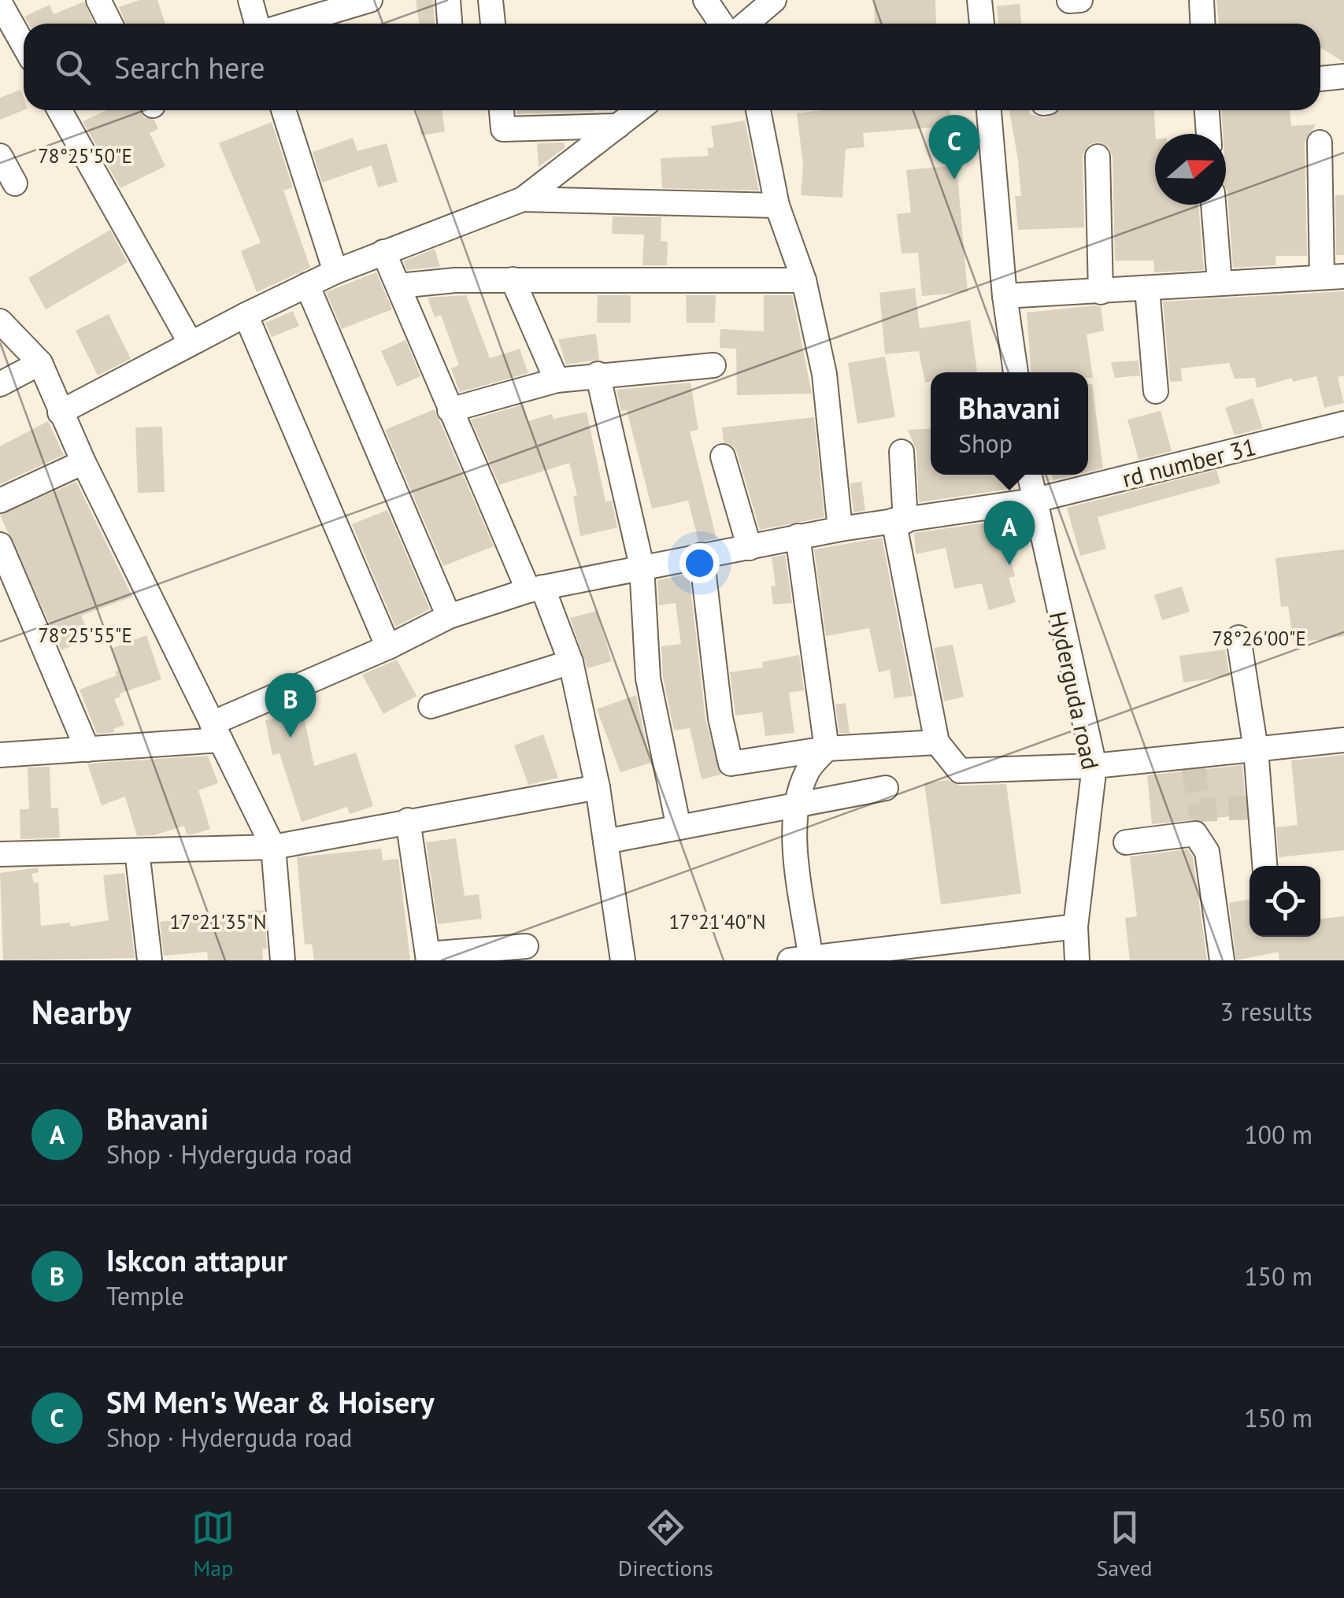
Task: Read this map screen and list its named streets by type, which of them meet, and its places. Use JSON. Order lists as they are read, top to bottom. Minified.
{"streets":{"street":["rd number 31","Hyderguda road"]},"crossings":[["rd number 31","Hyderguda road"]],"north":"right","page":{"search":"Search here","pins":["C","A","B"],"popup":["Bhavani","Shop"],"heading":["Nearby","3 results"],"list":[{"mark":"A","name":"Bhavani","note":"Shop · Hyderguda road","value":"100 m"},{"mark":"B","name":"Iskcon attapur","note":"Temple","value":"150 m"},{"mark":"C","name":"SM Men's Wear & Hoisery","note":"Shop · Hyderguda road","value":"150 m"}],"nav":["Map","Directions","Saved"]},"coordinates":["78°25'50\"E","78°25'55\"E","78°26'00\"E","17°21'35\"N","17°21'40\"N"]}
